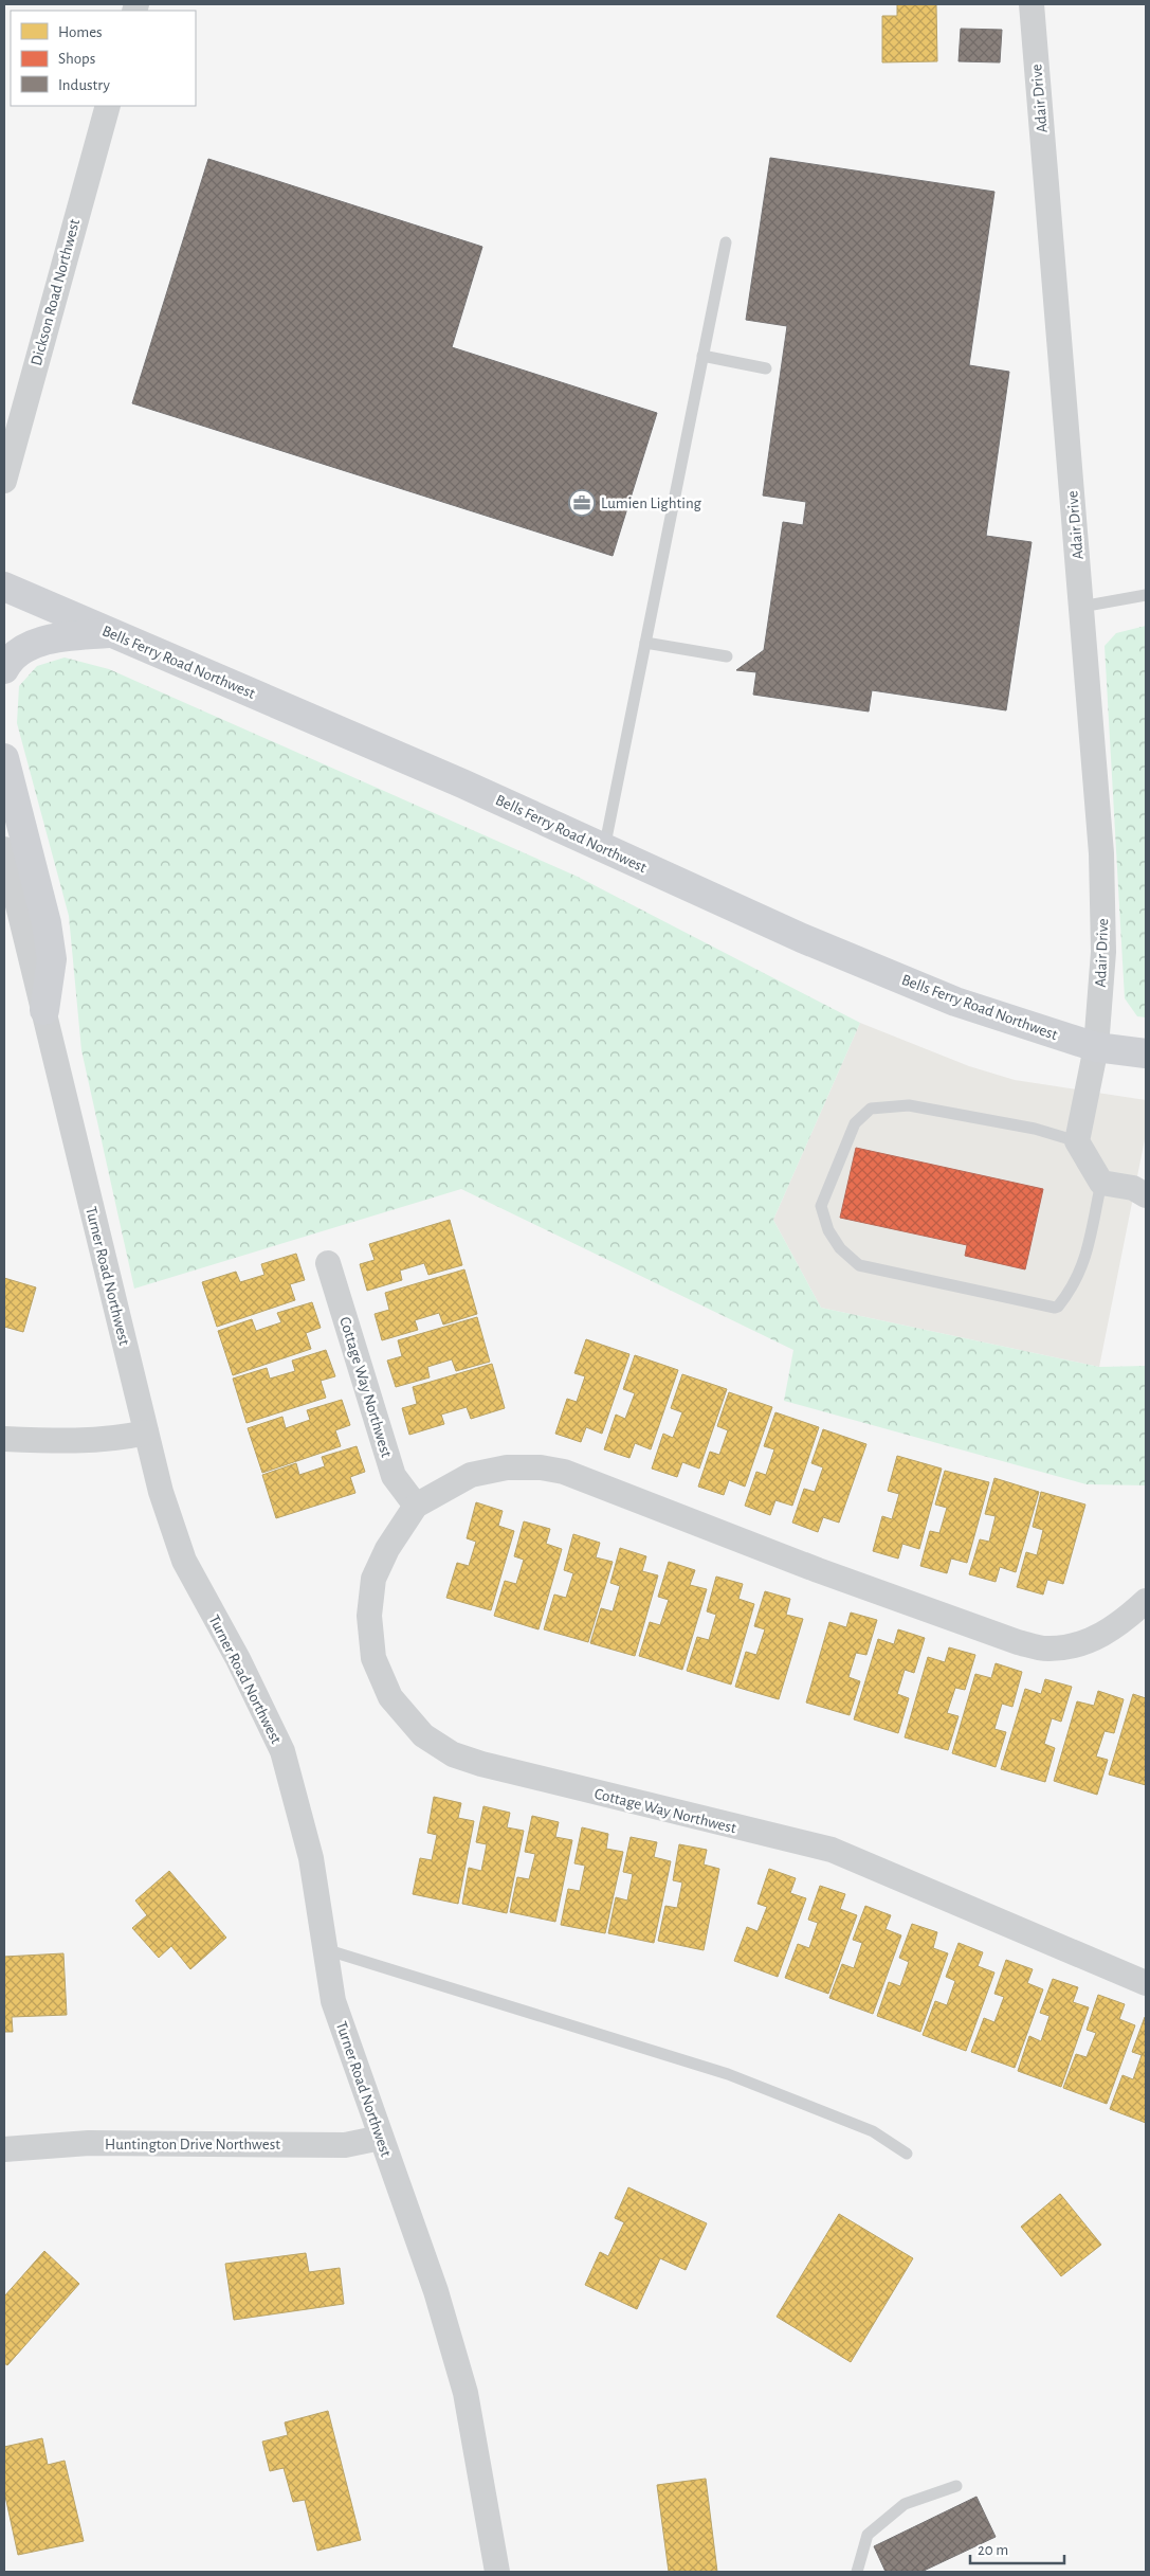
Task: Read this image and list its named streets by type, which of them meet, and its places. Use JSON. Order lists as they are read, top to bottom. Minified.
{"streets":{"main road":["Bells Ferry Road Northwest"],"street":["Adair Drive","Dickson Road Northwest","Turner Road Northwest","Cottage Way Northwest","Huntington Drive Northwest"]},"crossings":[["Adair Drive","Bells Ferry Road Northwest"],["Turner Road Northwest","Huntington Drive Northwest"]],"places":{"office":["Lumien Lighting"]},"legend":["Homes","Shops","Industry"],"scale_bar":"20 m"}
